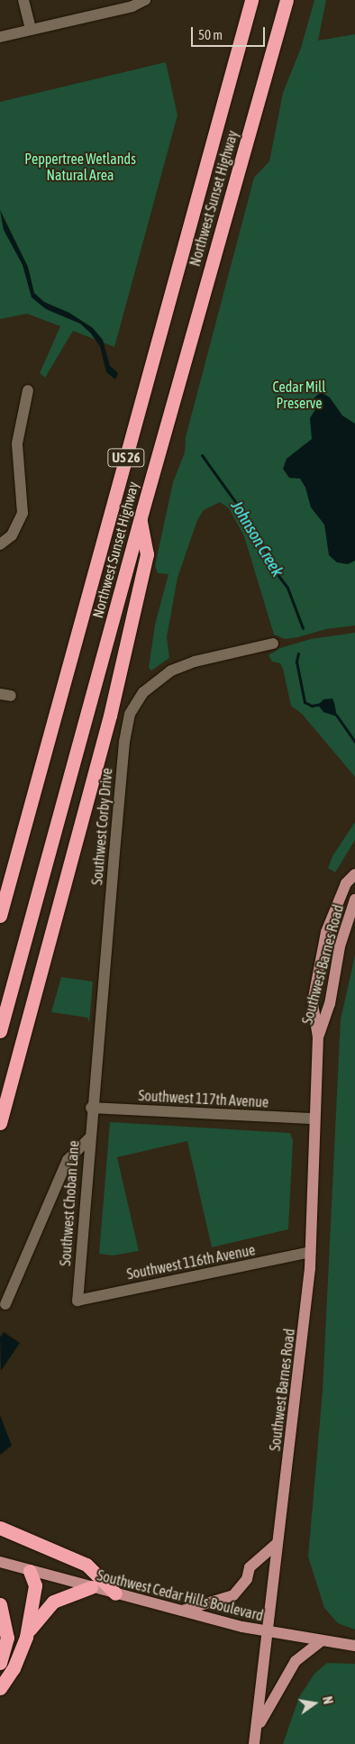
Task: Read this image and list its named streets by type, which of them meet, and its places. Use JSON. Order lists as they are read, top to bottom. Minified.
{"streets":{"highway":["Northwest Sunset Highway","US 26"],"main road":["Southwest Barnes Road","Southwest Cedar Hills Boulevard"],"street":["Southwest Corby Drive","Southwest 117th Avenue","Southwest Choban Lane","Southwest 116th Avenue"]},"crossings":[["Southwest Corby Drive","Southwest 117th Avenue"],["Southwest Corby Drive","Southwest Choban Lane"],["Southwest Barnes Road","Southwest 117th Avenue"],["Southwest Barnes Road","Southwest 116th Avenue"],["Southwest Barnes Road","Southwest Cedar Hills Boulevard"],["Southwest 117th Avenue","Southwest Choban Lane"],["Southwest Choban Lane","Southwest 116th Avenue"]],"water":["Johnson Creek"],"parks":["Peppertree Wetlands Natural Area","Cedar Mill Preserve"],"scale_bar":"50 m","north":"right"}
